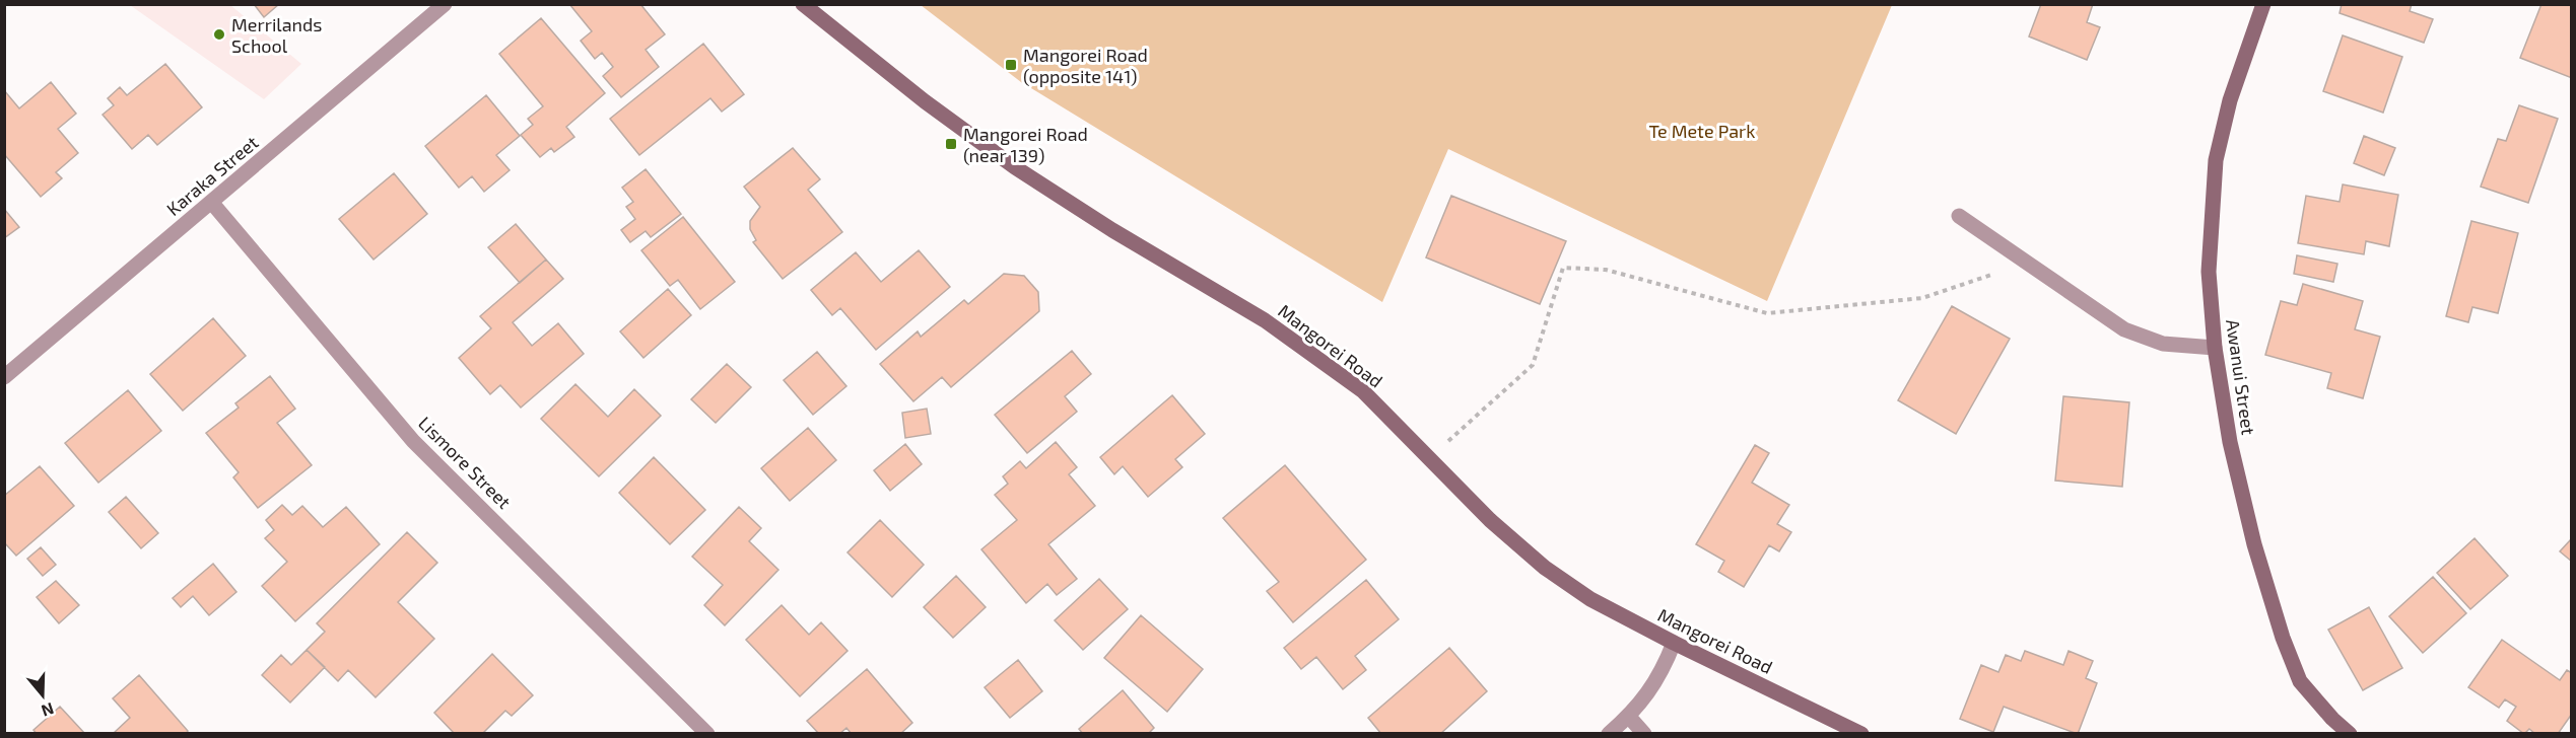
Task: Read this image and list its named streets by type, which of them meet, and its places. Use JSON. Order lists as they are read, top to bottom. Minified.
{"streets":{"main road":["Mangorei Road","Awanui Street"],"street":["Karaka Street","Lismore Street"]},"crossings":[["Karaka Street","Lismore Street"]],"parks":["Te Mete Park"],"places":{"other":["Merrilands School"],"transit":["Mangorei Road (opposite 141)","Mangorei Road (near 139)"]},"north":"bottom"}
